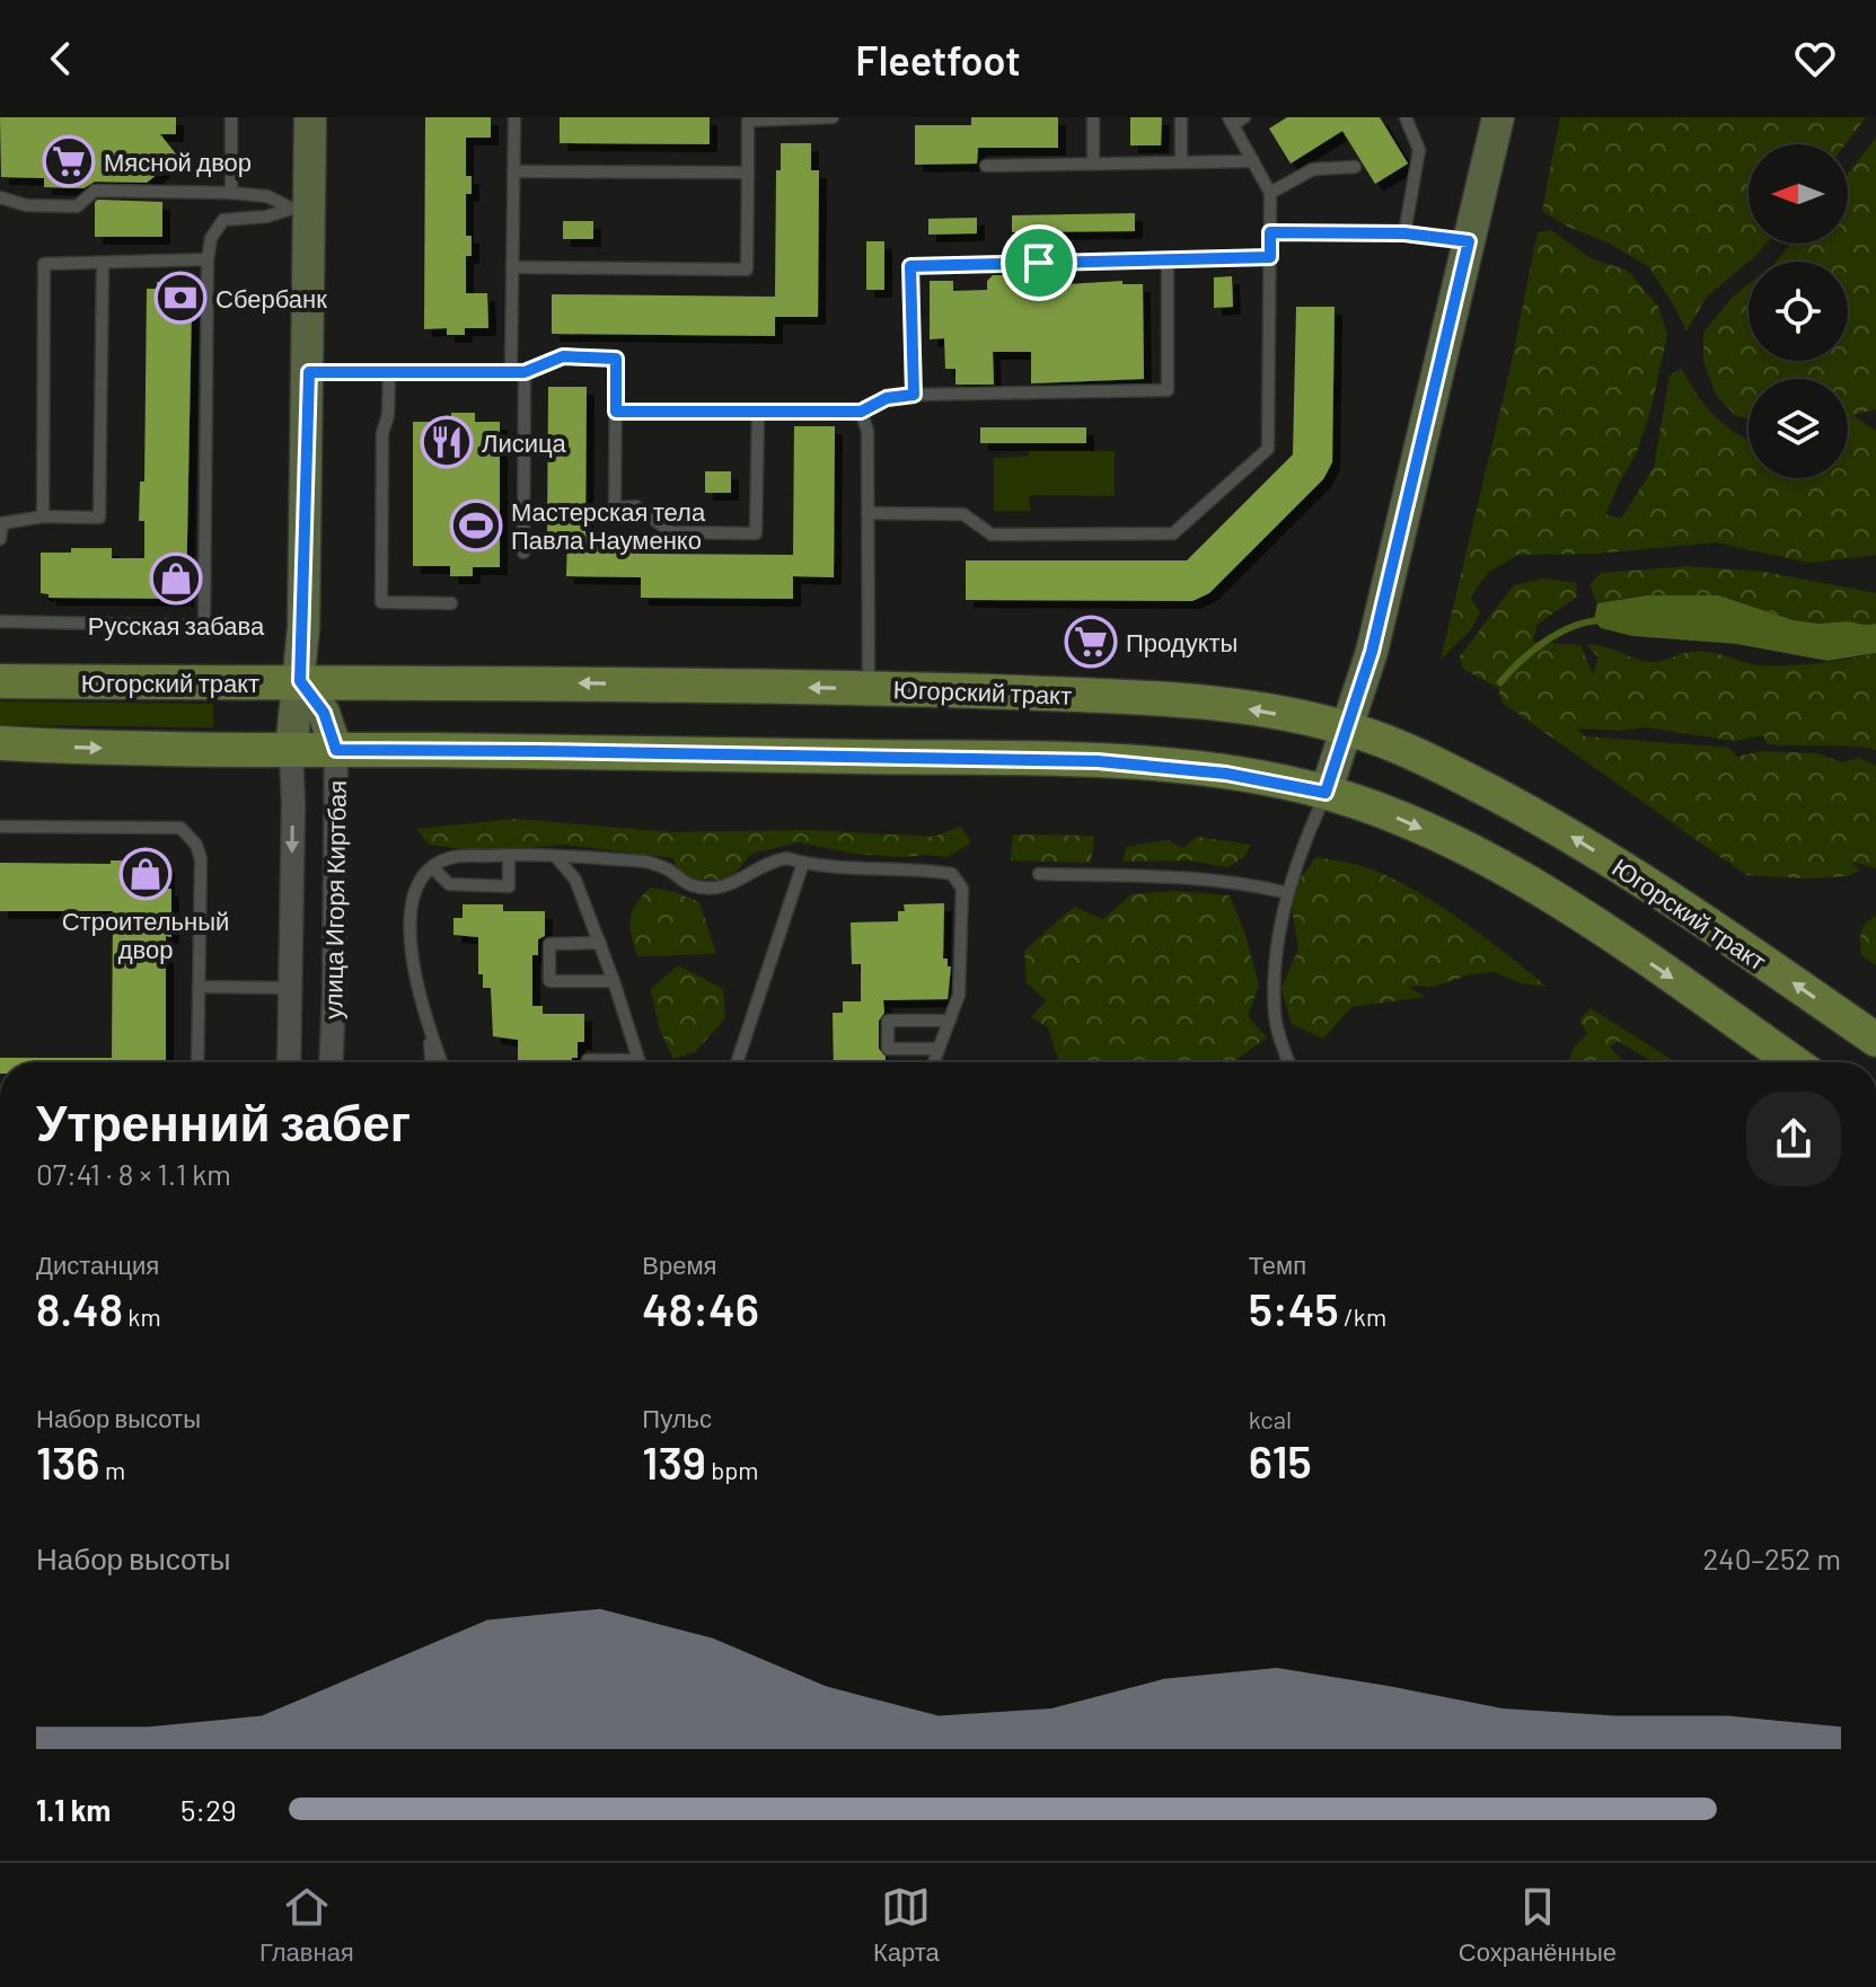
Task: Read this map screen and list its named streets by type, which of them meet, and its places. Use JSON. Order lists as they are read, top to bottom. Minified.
{"streets":{"main road":["Югорский тракт","улица Игоря Киртбая"]},"crossings":[["Югорский тракт","улица Игоря Киртбая"]],"places":{"supermarket":["Мясной двор","Продукты"],"bank":["Сбербанк"],"restaurant":["Лисица"],"sports":["Мастерская тела Павла Науменко"],"shop":["Русская забава","Строительный двор"]},"north":"left","page":{"header":"Fleetfoot","heading":["Утренний забег","07:41 · 8 × 1.1 km"],"stats":[["Дистанция","8.48 km"],["Время","48:46"],["Темп","5:45 /km"],["Набор высоты","136 m"],["Пульс","139 bpm"],["kcal","615"]],"chart":["Набор высоты","240–252 m"],"list":[{"name":"1.1 km","note":"5:29"}],"tabs":["Главная","Карта","Сохранённые"]}}
